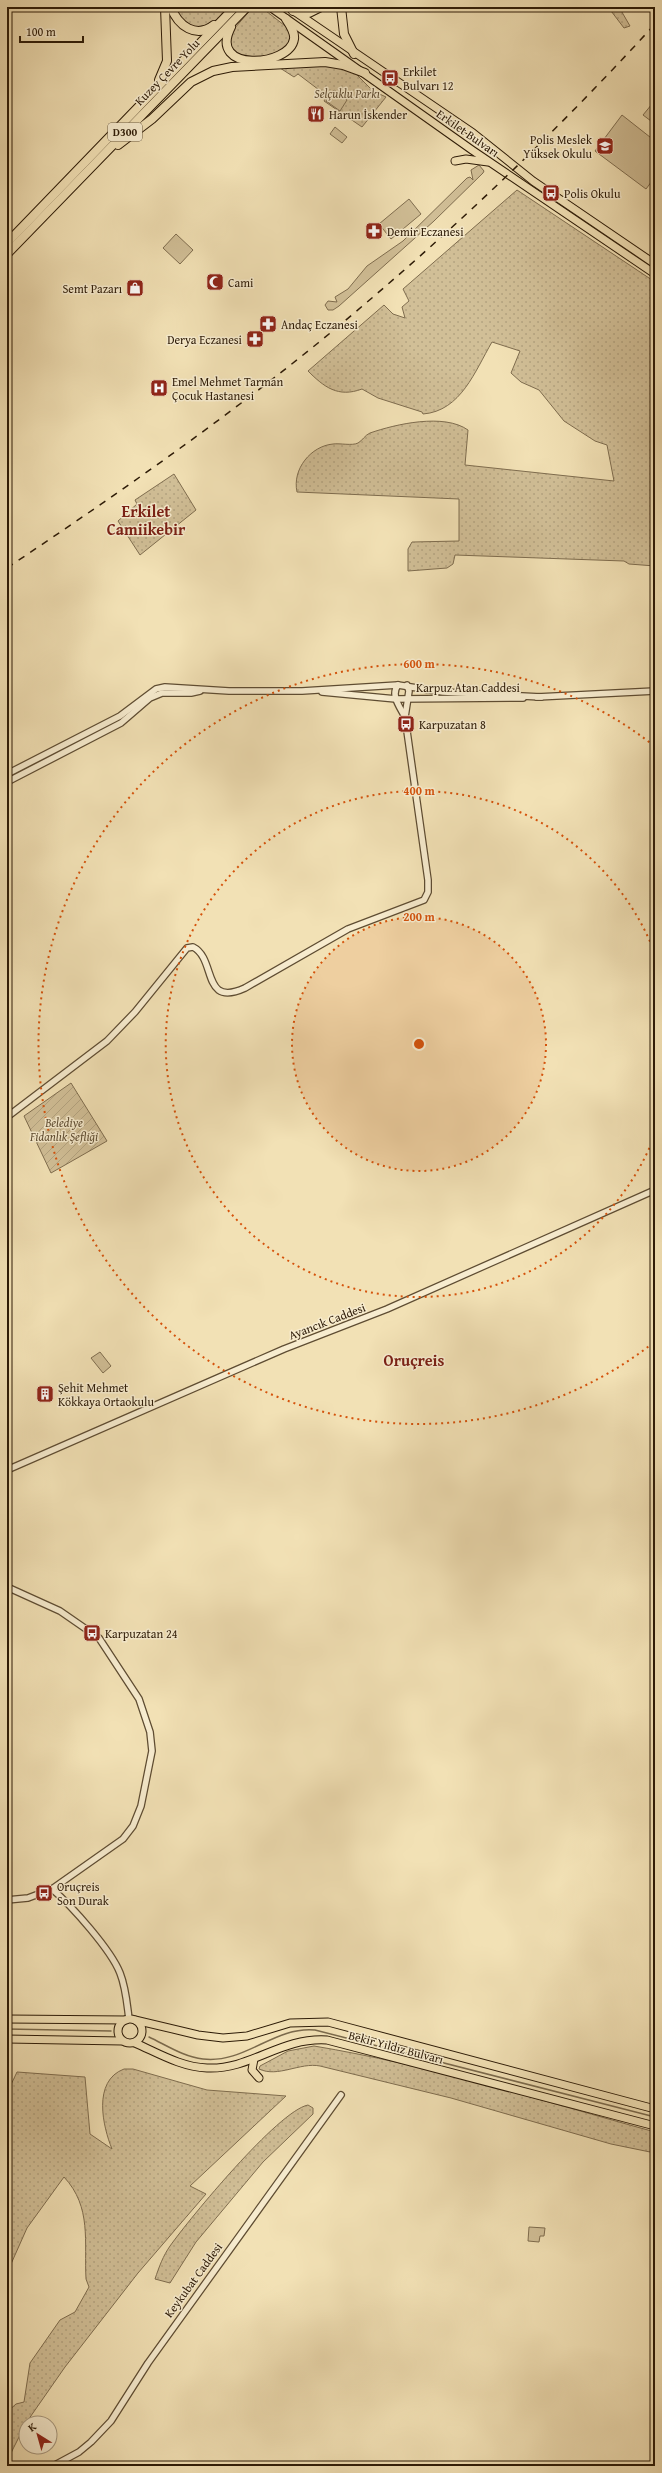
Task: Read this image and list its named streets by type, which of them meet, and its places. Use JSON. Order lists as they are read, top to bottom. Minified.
{"streets":{"highway":["Kuzey Çevre Yolu","D300"],"main road":["Erkilet Bulvarı","Bekir Yıldız Bulvarı"],"street":["Karpuz Atan Caddesi","Ayancık Caddesi","Keykubat Caddesi"]},"districts":["Erkilet Camiikebir","Oruçreis"],"parks":["Selçuklu Parkı","Belediye Fidanlık Şefliği"],"places":{"bus stop":["Erkilet Bulvarı 12","Polis Okulu","Karpuzatan 8","Karpuzatan 24","Oruçreis Son Durak"],"restaurant":["Harun İskender"],"school or university":["Polis Meslek Yüksek Okulu"],"pharmacy":["Demir Eczanesi","Andaç Eczanesi","Derya Eczanesi"],"mosque":["Cami"],"shop":["Semt Pazarı"],"hospital":["Emel Mehmet Tarman Çocuk Hastanesi"],"building":["Şehit Mehmet Kökkaya Ortaokulu"]},"scale_bar":"100 m","north":"top left","rings":["600 m","400 m","200 m"]}
